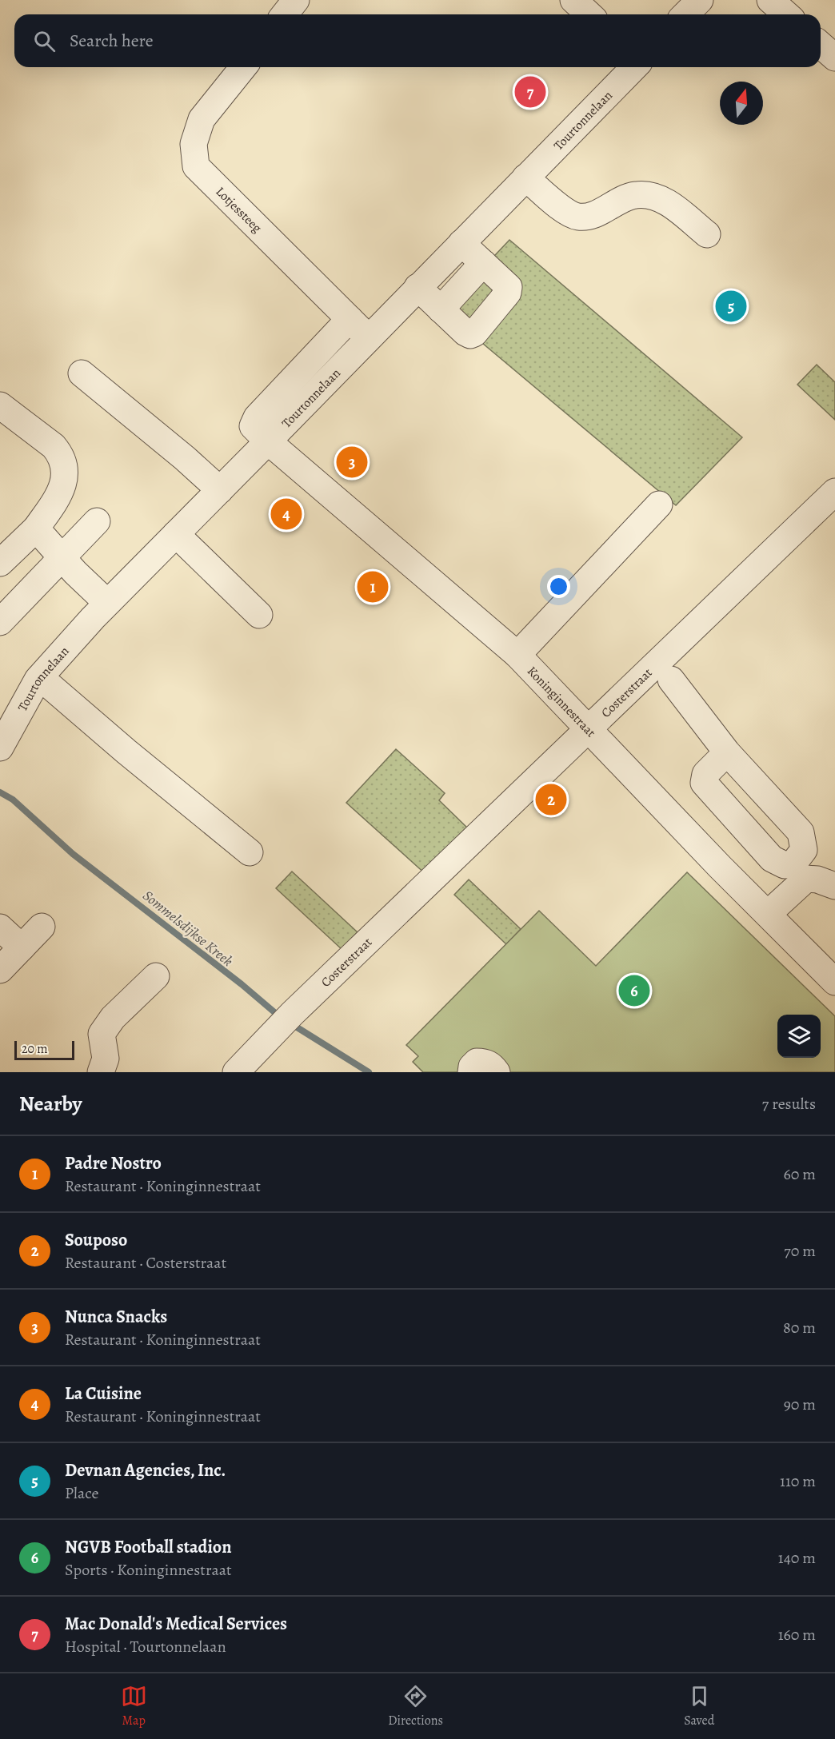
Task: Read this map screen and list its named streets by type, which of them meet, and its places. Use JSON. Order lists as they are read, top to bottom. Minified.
{"streets":{"street":["Tourtonnelaan","Lotjessteeg","Costerstraat","Koninginnestraat"]},"crossings":[["Tourtonnelaan","Lotjessteeg"],["Tourtonnelaan","Koninginnestraat"],["Lotjessteeg","Koninginnestraat"],["Costerstraat","Koninginnestraat"]],"water":["Sommelsdijkse Kreek"],"scale_bar":"20 m","north":"top","page":{"search":"Search here","pins":["7","5","3","4","1","2","6"],"scale":"20 m","heading":["Nearby","7 results"],"list":[{"mark":"1","name":"Padre Nostro","note":"Restaurant · Koninginnestraat","value":"60 m"},{"mark":"2","name":"Souposo","note":"Restaurant · Costerstraat","value":"70 m"},{"mark":"3","name":"Nunca Snacks","note":"Restaurant · Koninginnestraat","value":"80 m"},{"mark":"4","name":"La Cuisine","note":"Restaurant · Koninginnestraat","value":"90 m"},{"mark":"5","name":"Devnan Agencies, Inc.","note":"Place","value":"110 m"},{"mark":"6","name":"NGVB Football stadion","note":"Sports · Koninginnestraat","value":"140 m"},{"mark":"7","name":"Mac Donald's Medical Services","note":"Hospital · Tourtonnelaan","value":"160 m"}],"nav":["Map","Directions","Saved"]}}
